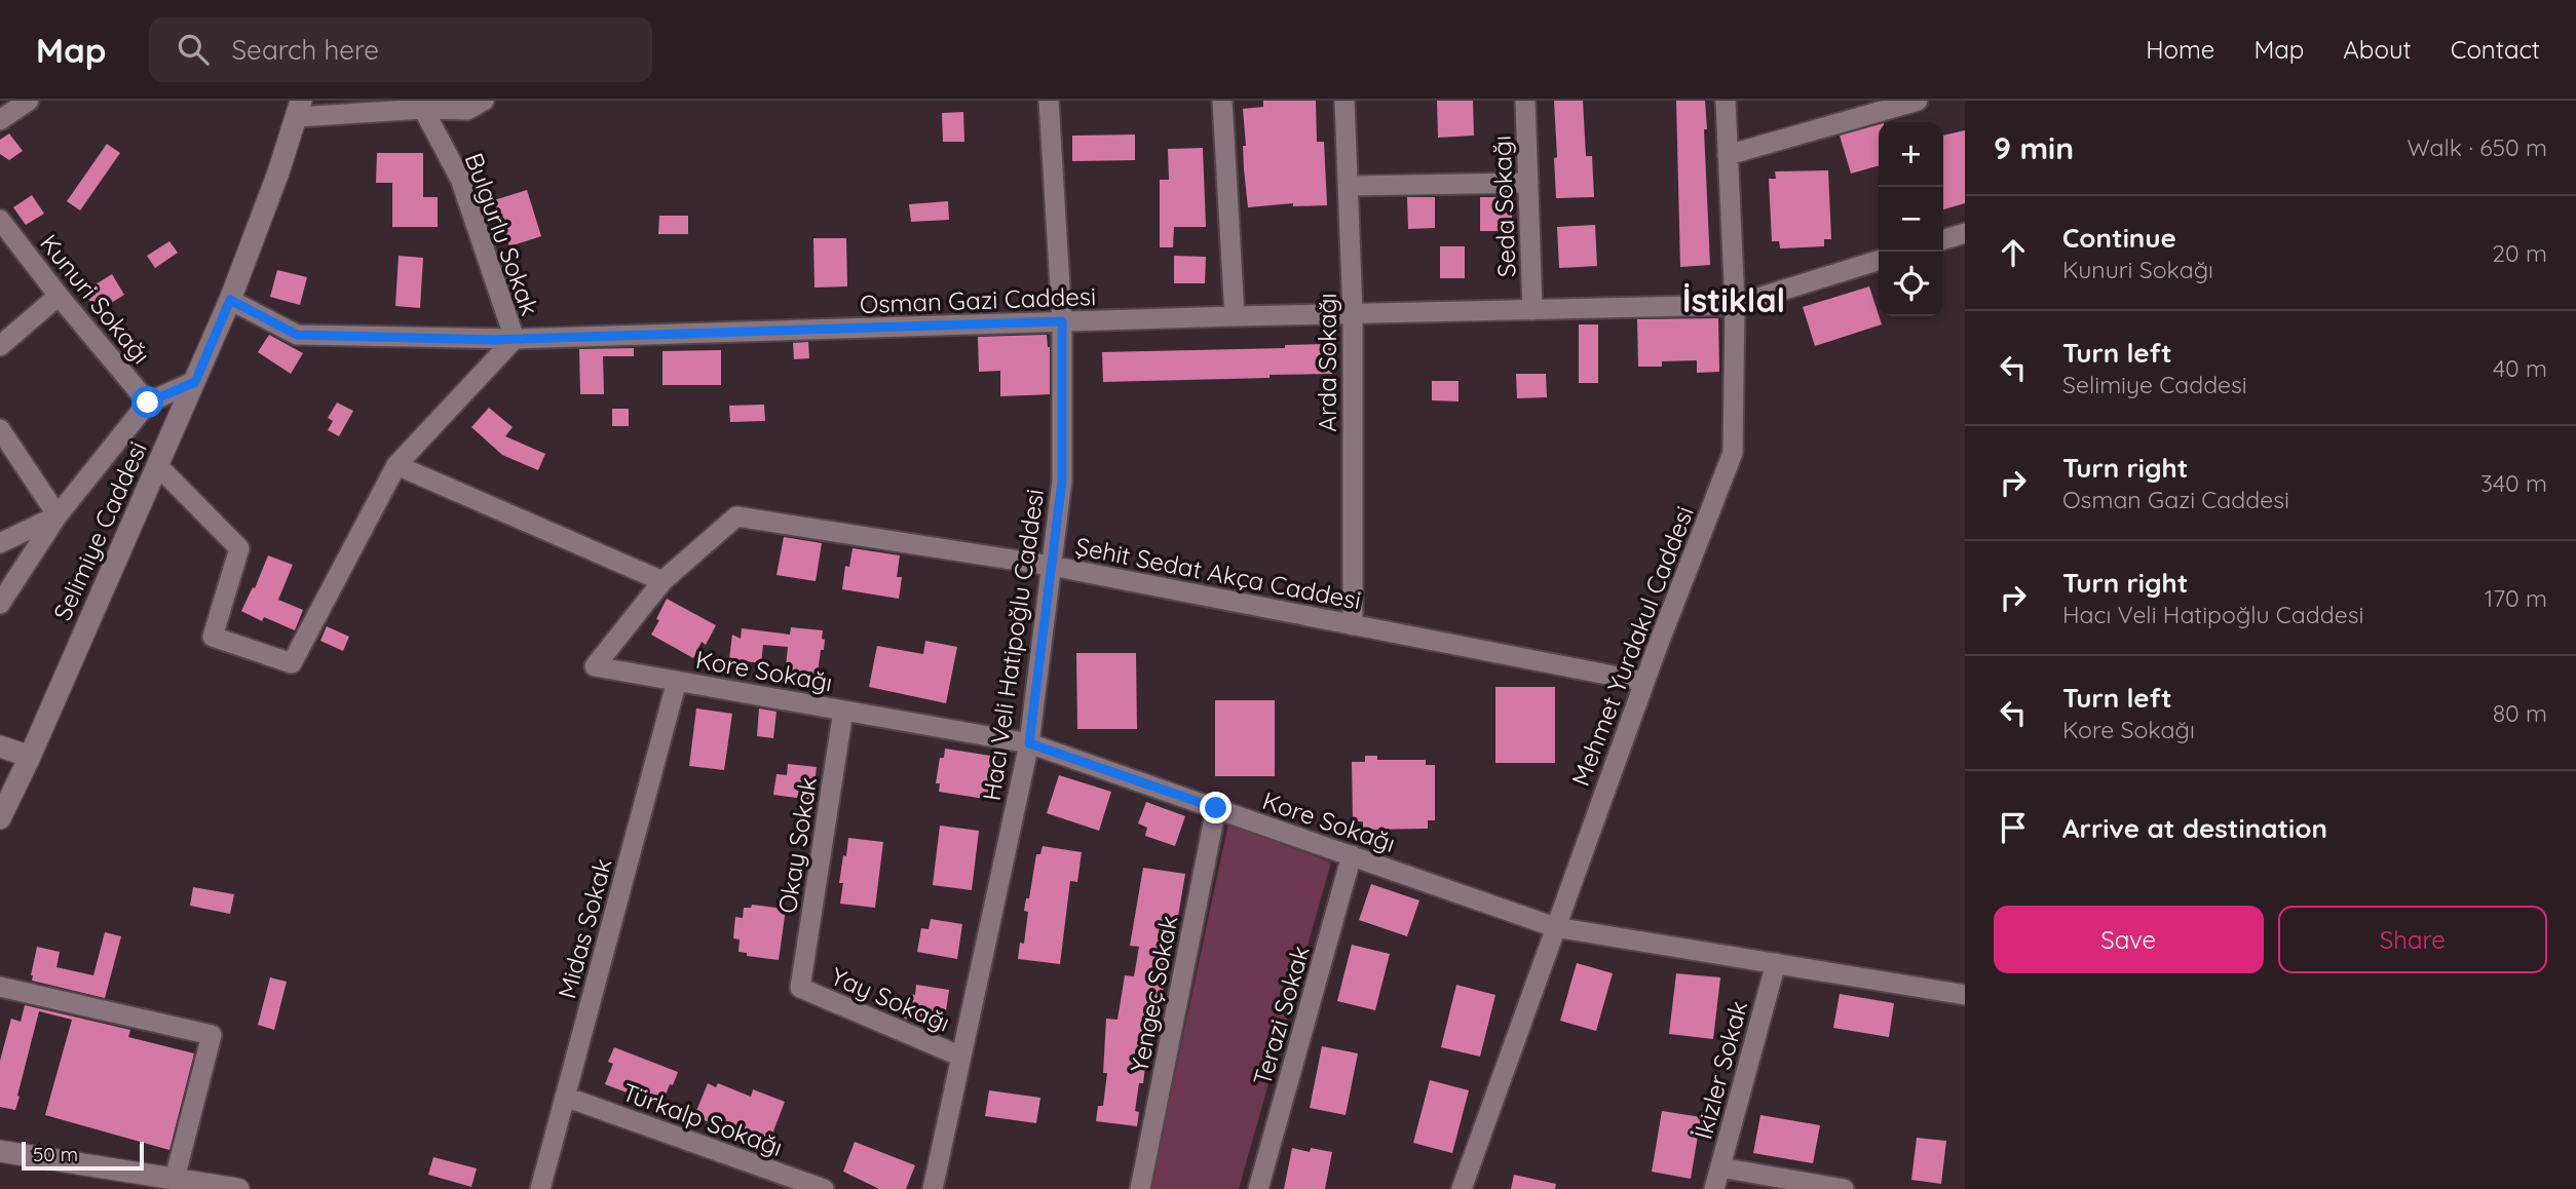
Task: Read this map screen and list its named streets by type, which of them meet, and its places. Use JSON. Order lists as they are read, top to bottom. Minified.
{"streets":{"street":["Seda Sokağı","Bulgurlu Sokak","Kunuri Sokağı","Osman Gazi Caddesi","Arda Sokağı","Selimiye Caddesi","Şehit Sedat Akça Caddesi","Hacı Veli Hatipoğlu Caddesi","Mehmet Yurdakul Caddesi","Kore Sokağı","Okay Sokak","Midas Sokak","Yengeç Sokak","Yay Sokağı","Terazi Sokak","İkizler Sokak","Türkalp Sokağı"]},"crossings":[["Seda Sokağı","Osman Gazi Caddesi"],["Bulgurlu Sokak","Osman Gazi Caddesi"],["Kunuri Sokağı","Selimiye Caddesi"],["Osman Gazi Caddesi","Arda Sokağı"],["Osman Gazi Caddesi","Selimiye Caddesi"],["Osman Gazi Caddesi","Hacı Veli Hatipoğlu Caddesi"],["Osman Gazi Caddesi","Mehmet Yurdakul Caddesi"],["Arda Sokağı","Şehit Sedat Akça Caddesi"],["Şehit Sedat Akça Caddesi","Hacı Veli Hatipoğlu Caddesi"],["Şehit Sedat Akça Caddesi","Mehmet Yurdakul Caddesi"],["Şehit Sedat Akça Caddesi","Kore Sokağı"],["Hacı Veli Hatipoğlu Caddesi","Kore Sokağı"],["Hacı Veli Hatipoğlu Caddesi","Yay Sokağı"],["Mehmet Yurdakul Caddesi","Kore Sokağı"],["Kore Sokağı","Okay Sokak"],["Kore Sokağı","Midas Sokak"],["Kore Sokağı","Yengeç Sokak"],["Kore Sokağı","Terazi Sokak"],["Kore Sokağı","İkizler Sokak"],["Okay Sokak","Yay Sokağı"],["Midas Sokak","Türkalp Sokağı"]],"districts":["İstiklal"],"scale_bar":"50 m","page":{"header":"Map","search":"Search here","nav":["Home","Map","About","Contact"],"heading":["9 min","Walk · 650 m"],"map_buttons":["+","−"],"list":[["Continue","Kunuri Sokağı","20 m"],["Turn left","Selimiye Caddesi","40 m"],["Turn right","Osman Gazi Caddesi","340 m"],["Turn right","Hacı Veli Hatipoğlu Caddesi","170 m"],["Turn left","Kore Sokağı","80 m"],"Arrive at destination"],"buttons":["Save","Share"],"scale":"50 m"}}
